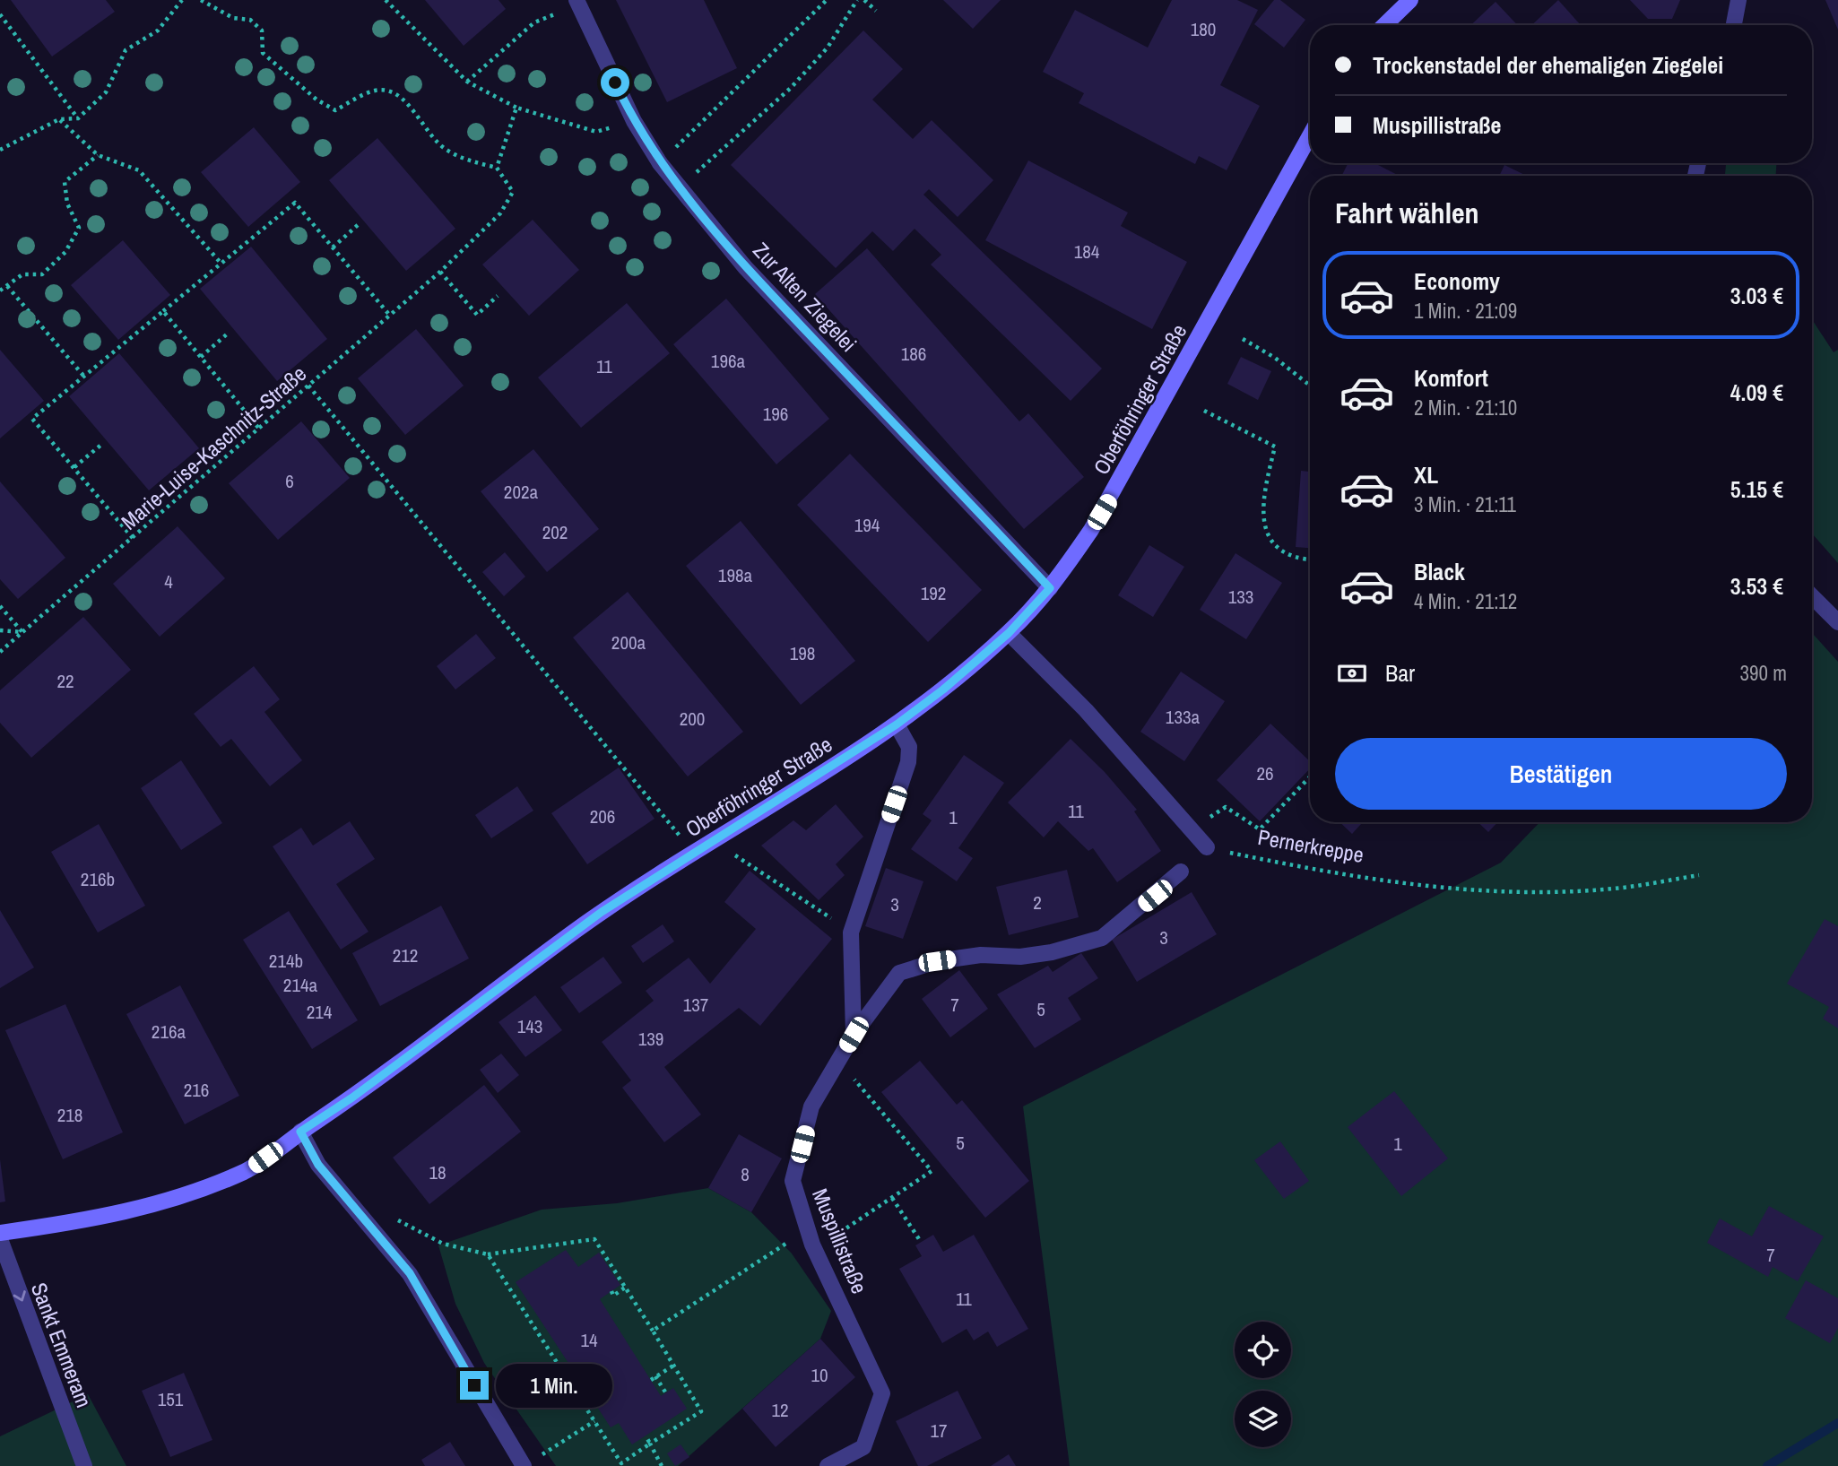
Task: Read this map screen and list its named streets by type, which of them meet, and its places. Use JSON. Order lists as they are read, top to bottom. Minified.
{"streets":{"main road":["Oberföhringer Straße"],"street":["Zur Alten Ziegelei","Muspillistraße","Sankt Emmeram"],"path":["Marie-Luise-Kaschnitz-Straße","Pernerkreppe"]},"crossings":[["Zur Alten Ziegelei","Oberföhringer Straße"]],"one_way":["Sankt Emmeram"],"house_numbers":["180","184","186","196a","11","196","6","202a","194","202","198a","4","192","133","200a","198","22","133a","200","26","11","206","1","216b","2","3","3","212","214b","214a","137","7","5","214","143","216a","139","216","218","5","1","18","8","7","11","14","10","151","12","17"],"page":{"banner":["Trockenstadel der ehemaligen Ziegelei","Muspillistraße"],"heading":"Fahrt wählen","list":[{"name":"Economy","note":"1 Min. · 21:09","value":"3.03 €"},{"name":"Komfort","note":"2 Min. · 21:10","value":"4.09 €"},{"name":"XL","note":"3 Min. · 21:11","value":"5.15 €"},{"name":"Black","note":"4 Min. · 21:12","value":"3.53 €"}],"pay":["Bar","390 m"],"buttons":"Bestätigen","bubble":"1 Min."}}
